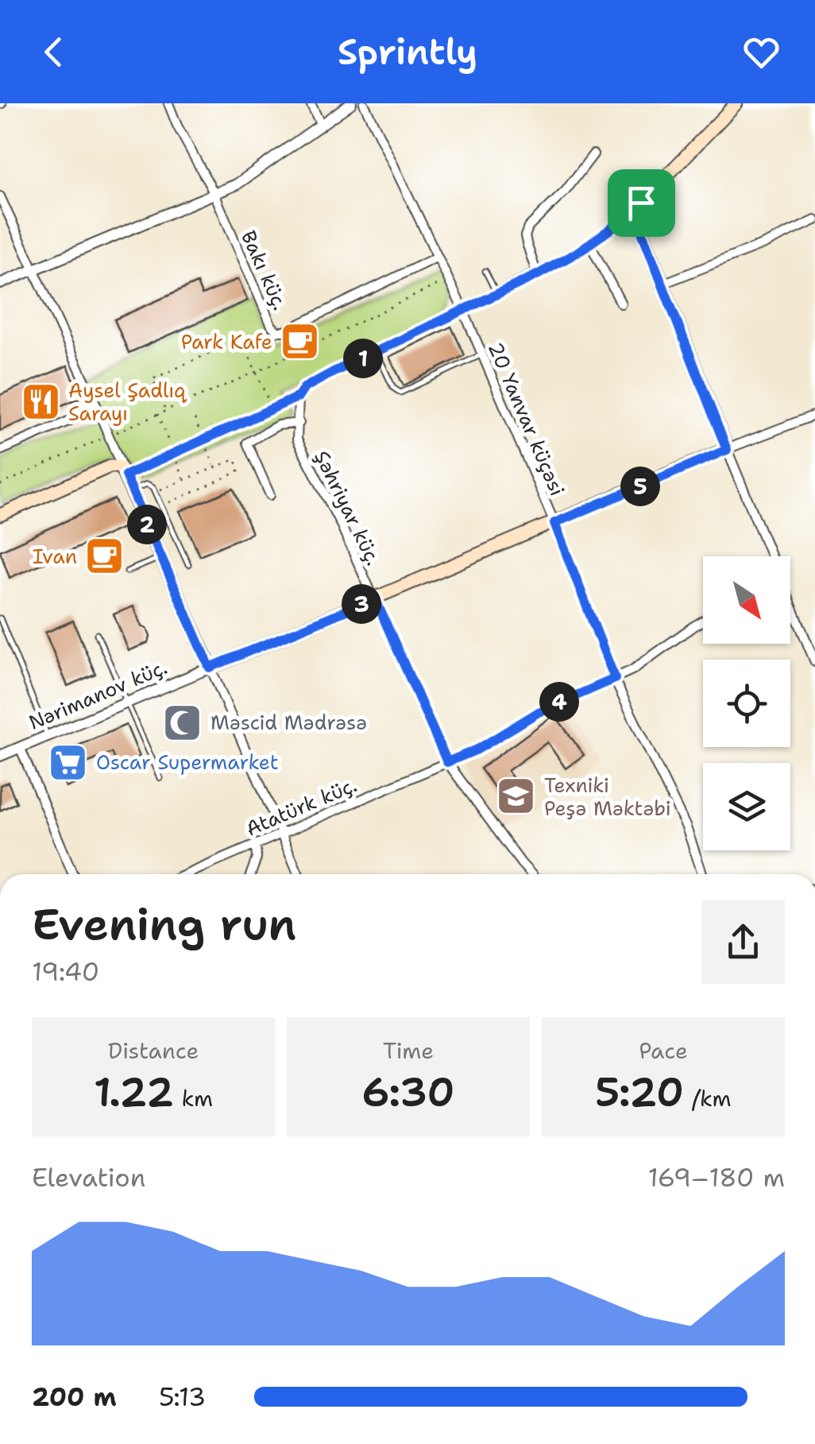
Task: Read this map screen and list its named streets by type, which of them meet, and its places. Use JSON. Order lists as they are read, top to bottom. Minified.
{"streets":{"street":["Bakı küç.","20 Yanvar küçəsi","Şəhriyar küç.","Nərimanov küç.","Atatürk küç."]},"crossings":[["Bakı küç.","20 Yanvar küçəsi"],["20 Yanvar küçəsi","Atatürk küç."],["Şəhriyar küç.","Atatürk küç."]],"places":{"cafe":["Park Kafe","Ivan"],"restaurant":["Aysel Şadlıq Sarayı"],"mosque":["Məscid Mədrəsə"],"supermarket":["Oscar Supermarket"],"school or university":["Texniki Peşə Məktəbi"]},"north":"bottom right","page":{"header":"Sprintly","pins":["1","5","2","3","4"],"heading":["Evening run","19:40"],"stats":[["Distance","1.22 km"],["Time","6:30"],["Pace","5:20 /km"]],"chart":["Elevation","169–180 m"],"list":[{"name":"200 m","note":"5:13"}]}}
